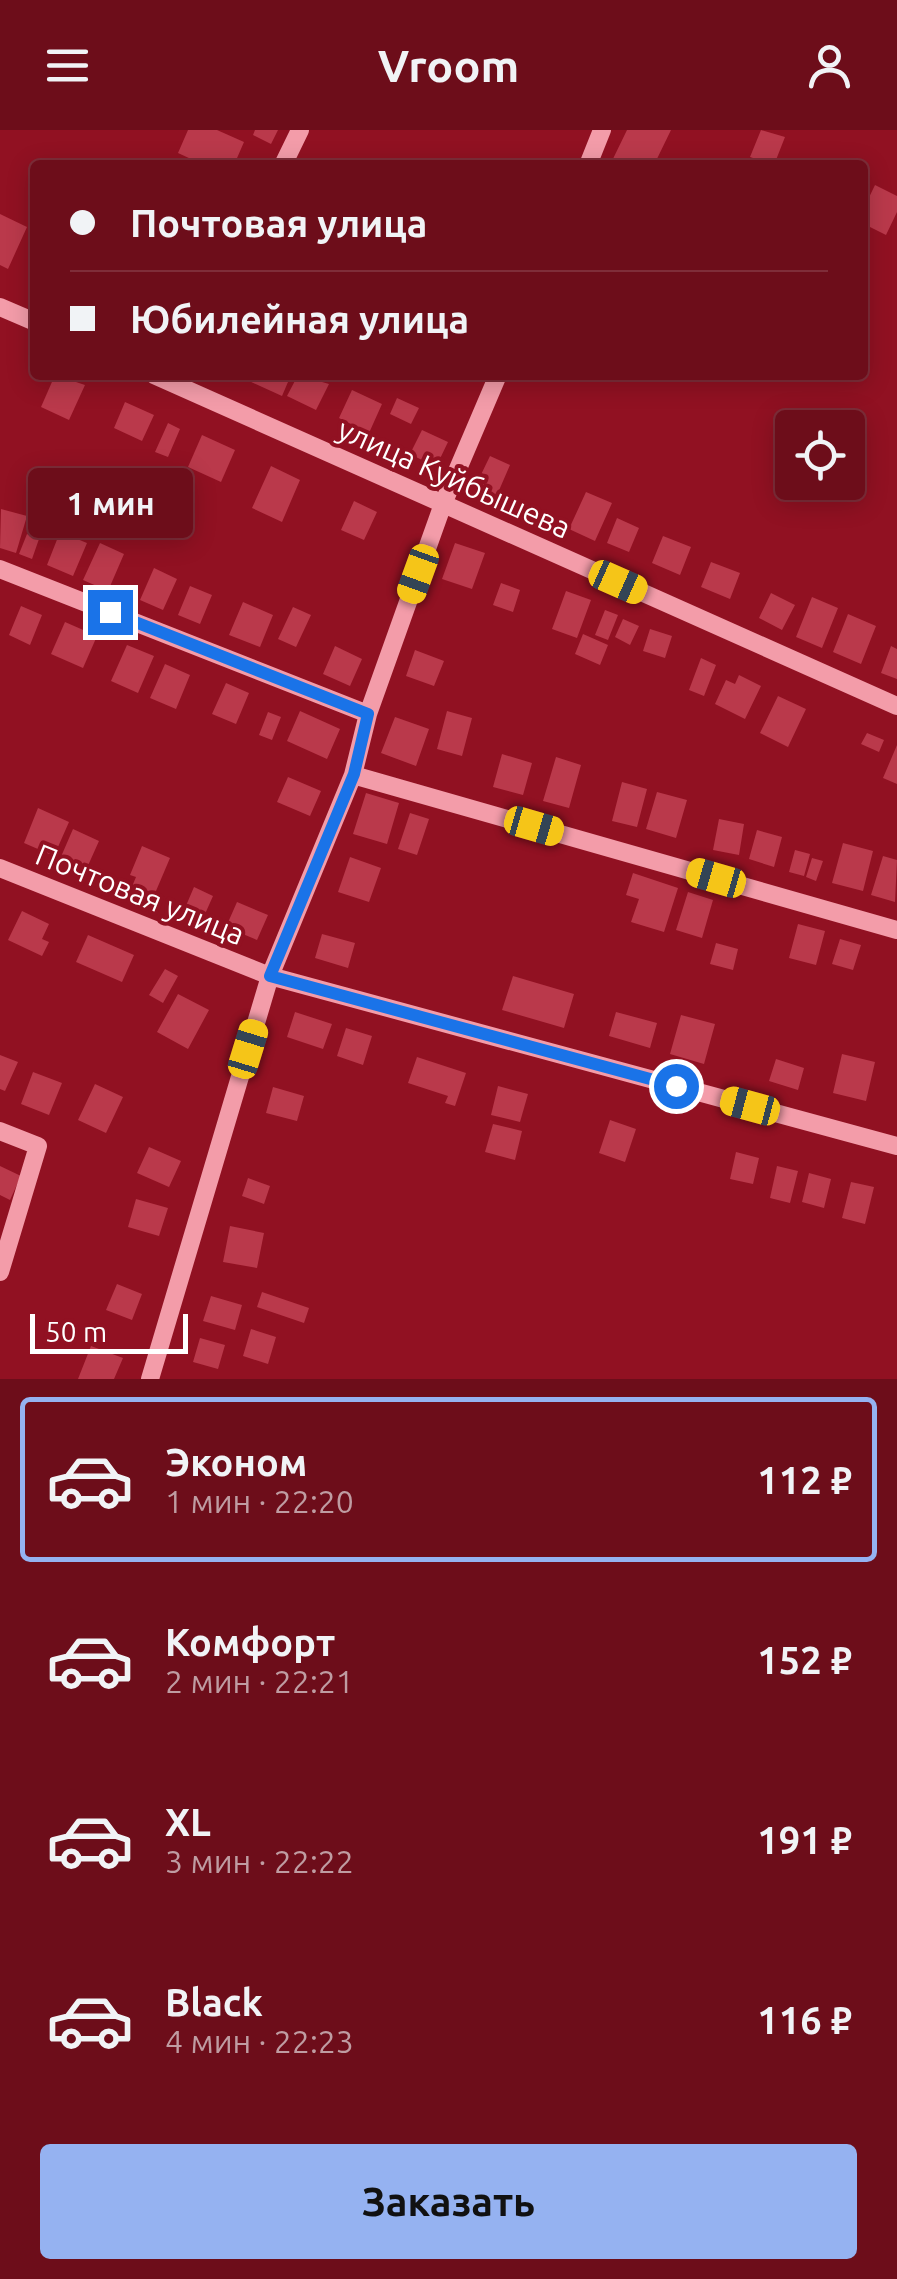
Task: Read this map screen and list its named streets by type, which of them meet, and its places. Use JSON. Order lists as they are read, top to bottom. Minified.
{"streets":{"street":["улица Куйбышева","Почтовая улица"]},"scale_bar":"50 m","page":{"header":"Vroom","banner":["Почтовая улица","Юбилейная улица"],"bubble":"1 мин","scale":"50 m","list":[{"name":"Эконом","note":"1 мин · 22:20","value":"112 ₽"},{"name":"Комфорт","note":"2 мин · 22:21","value":"152 ₽"},{"name":"XL","note":"3 мин · 22:22","value":"191 ₽"},{"name":"Black","note":"4 мин · 22:23","value":"116 ₽"}],"buttons":"Заказать"}}
